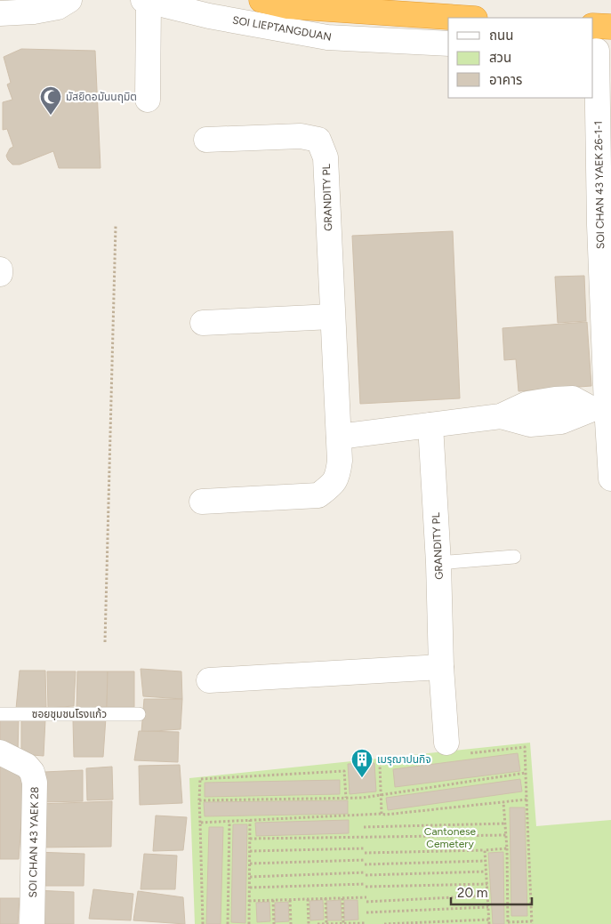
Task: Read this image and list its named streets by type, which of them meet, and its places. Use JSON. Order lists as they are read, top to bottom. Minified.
{"streets":{"street":["SOI LIEPTANGDUAN","SOI CHAN 43 YAEK 26-1-1","GRANDITY PL","SOI CHAN 43 YAEK 28"],"lane":["ซอยชุมชนโรงแก้ว"]},"parks":["Cantonese Cemetery"],"places":{"mosque":["มัสยิดอมันนฤมิต"],"building":["เมรุฌาปนกิจ"]},"legend":["ถนน","สวน","อาคาร"],"scale_bar":"20 m"}
